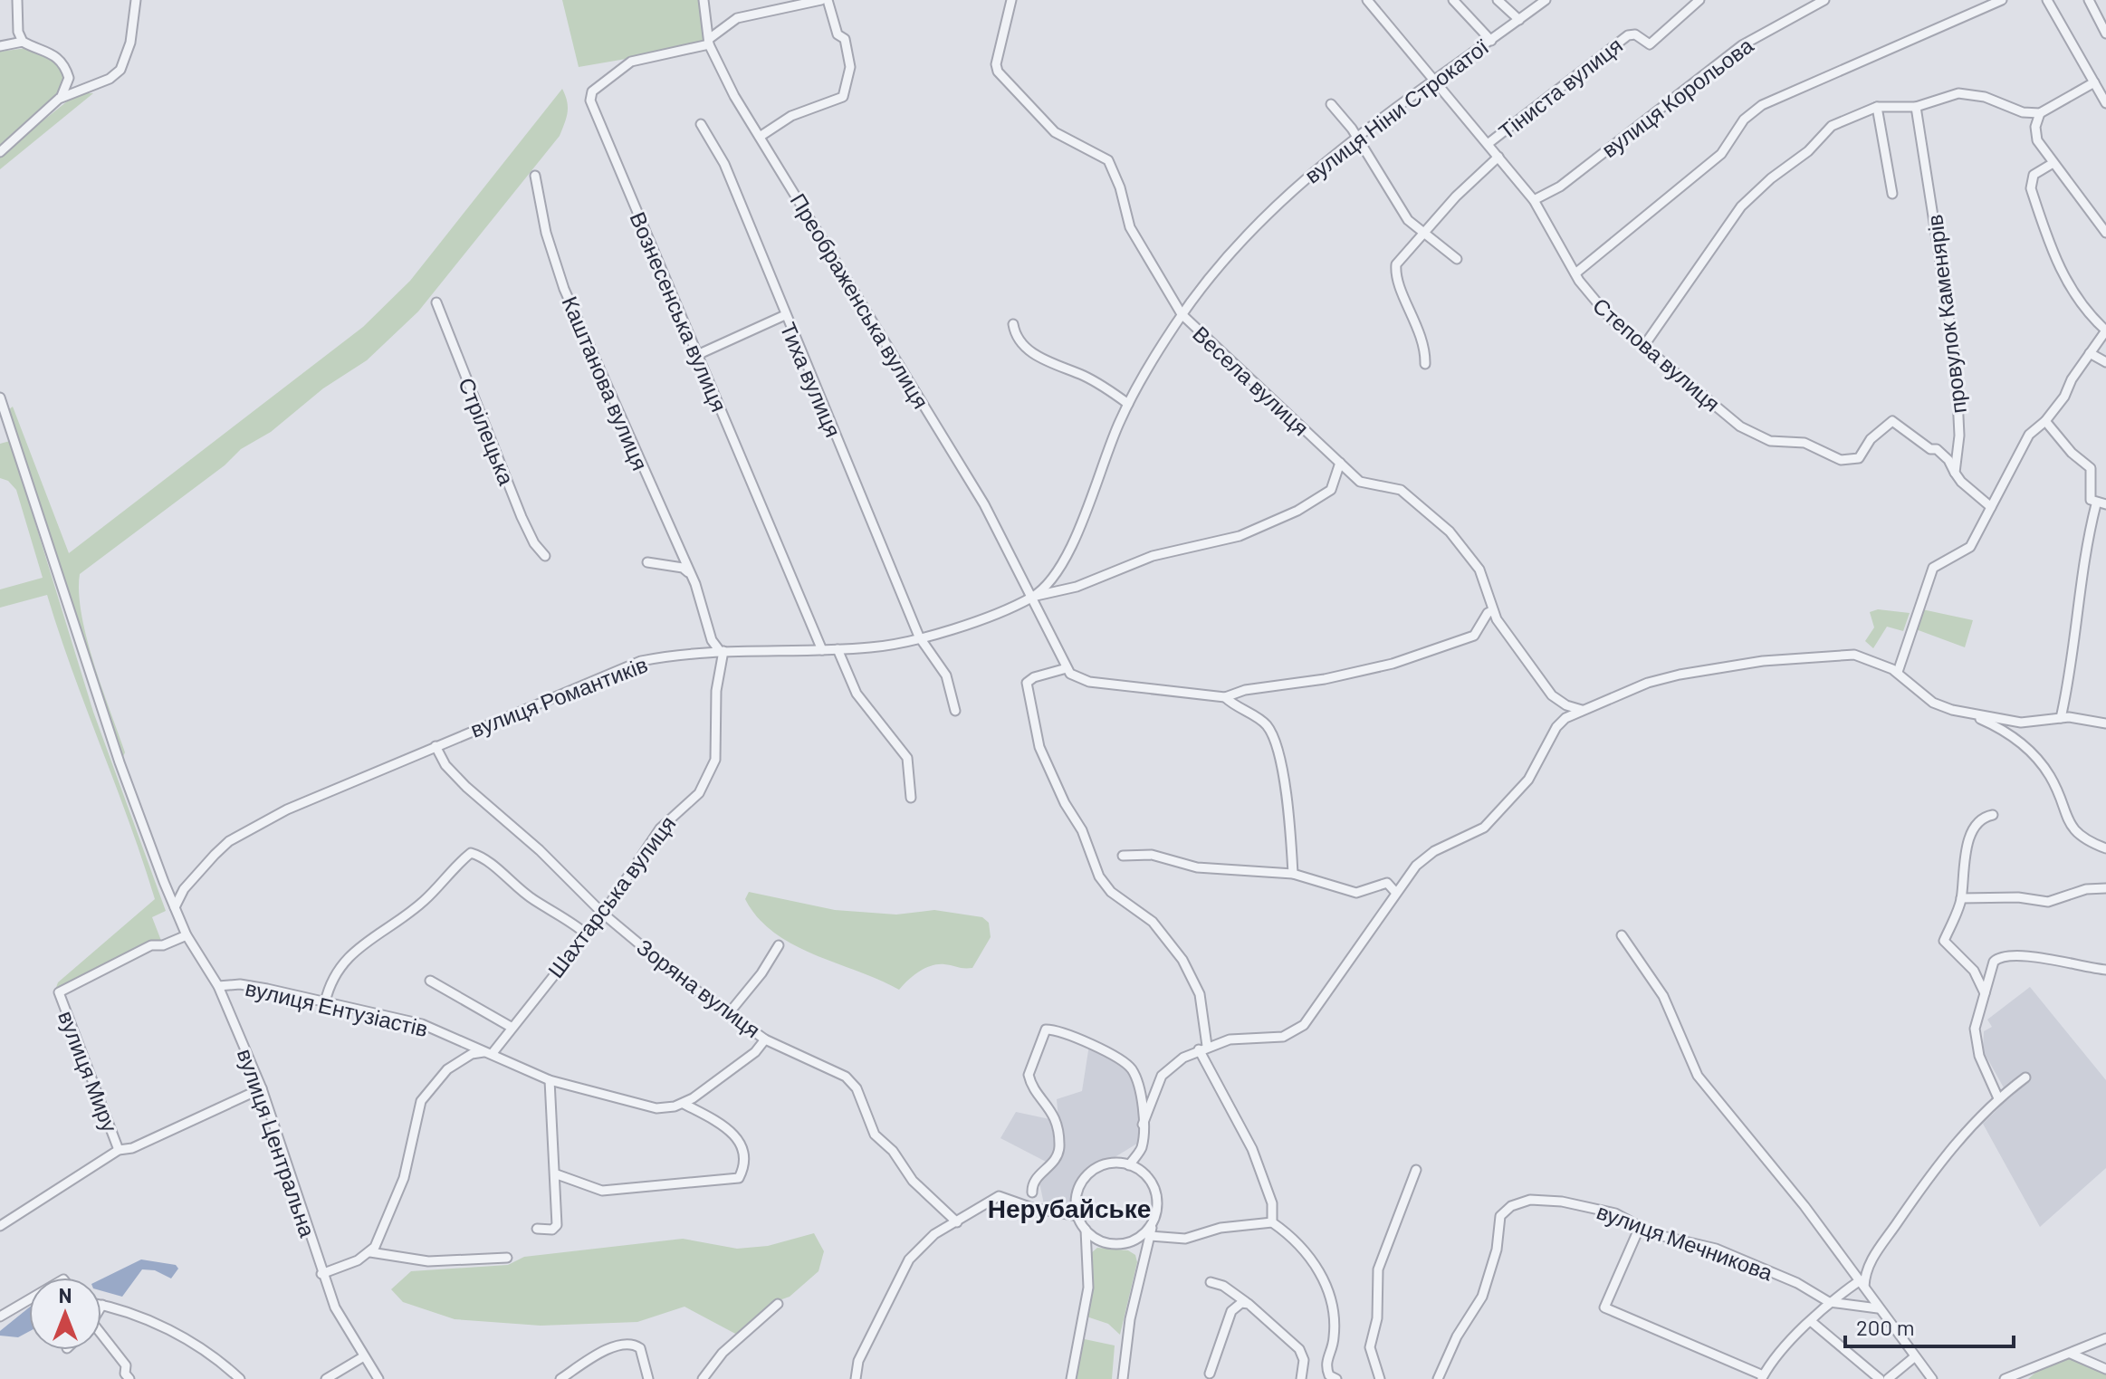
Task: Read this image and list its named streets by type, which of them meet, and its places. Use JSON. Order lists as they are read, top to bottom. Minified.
{"streets":{"street":["Тіниста вулиця","вулиця Корольова","вулиця Ніни Строкатої","Преображенська вулиця","Вознесенська вулиця","провулок Каменярів","Степова вулиця","Тиха вулиця","Весела вулиця","Каштанова вулиця","Стрілецька","вулиця Романтиків","Шахтарська вулиця","Зоряна вулиця","вулиця Ентузіастів","вулиця Миру","вулиця Центральна","вулиця Мечникова"]},"crossings":[["Тіниста вулиця","Степова вулиця"],["вулиця Корольова","Степова вулиця"],["вулиця Ніни Строкатої","Преображенська вулиця"],["вулиця Ніни Строкатої","Степова вулиця"],["вулиця Ніни Строкатої","Весела вулиця"],["вулиця Ніни Строкатої","вулиця Романтиків"],["Преображенська вулиця","Вознесенська вулиця"],["Преображенська вулиця","вулиця Романтиків"],["Вознесенська вулиця","вулиця Романтиків"],["провулок Каменярів","Степова вулиця"],["Тиха вулиця","вулиця Романтиків"],["Каштанова вулиця","вулиця Романтиків"],["Каштанова вулиця","Шахтарська вулиця"],["вулиця Романтиків","Шахтарська вулиця"],["вулиця Романтиків","Зоряна вулиця"],["вулиця Романтиків","вулиця Центральна"],["Шахтарська вулиця","Зоряна вулиця"],["Шахтарська вулиця","вулиця Ентузіастів"],["вулиця Ентузіастів","вулиця Центральна"],["вулиця Миру","вулиця Центральна"]],"districts":["Нерубайське"],"scale_bar":"200 m","north":"top"}
